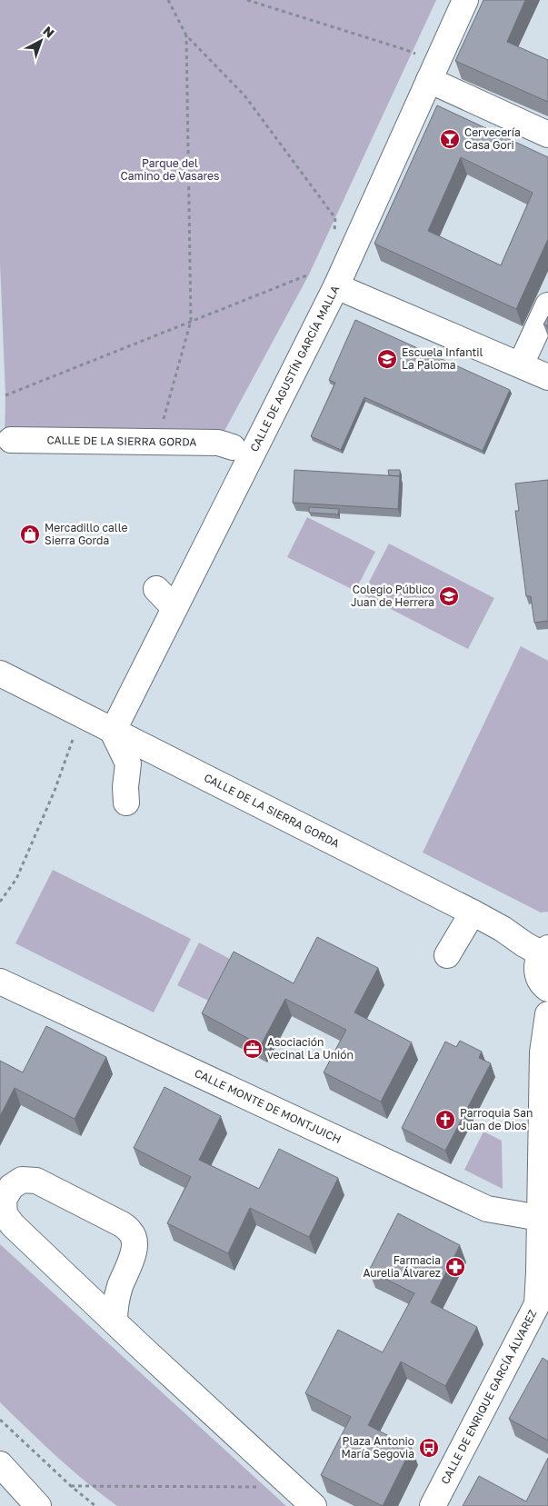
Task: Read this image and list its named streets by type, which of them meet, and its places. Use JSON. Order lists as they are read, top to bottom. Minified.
{"streets":{"street":["CALLE DE AGUSTÍN GARCÍA MALLA","CALLE DE LA SIERRA GORDA","CALLE MONTE DE MONTJUICH","CALLE DE ENRIQUE GARCÍA ÁLVAREZ"]},"crossings":[["CALLE DE AGUSTÍN GARCÍA MALLA","CALLE DE LA SIERRA GORDA"],["CALLE MONTE DE MONTJUICH","CALLE DE ENRIQUE GARCÍA ÁLVAREZ"]],"parks":["Parque del Camino de Vasares"],"places":{"bar":["Cervecería Casa Gori"],"school or university":["Escuela Infantil La Paloma","Colegio Público Juan de Herrera"],"shop":["Mercadillo calle Sierra Gorda"],"office":["Asociación vecinal La Unión"],"church":["Parroquia San Juan de Dios"],"pharmacy":["Farmacia Aurelia Álvarez"],"bus stop":["Plaza Antonio María Segovia"]},"north":"top right"}
